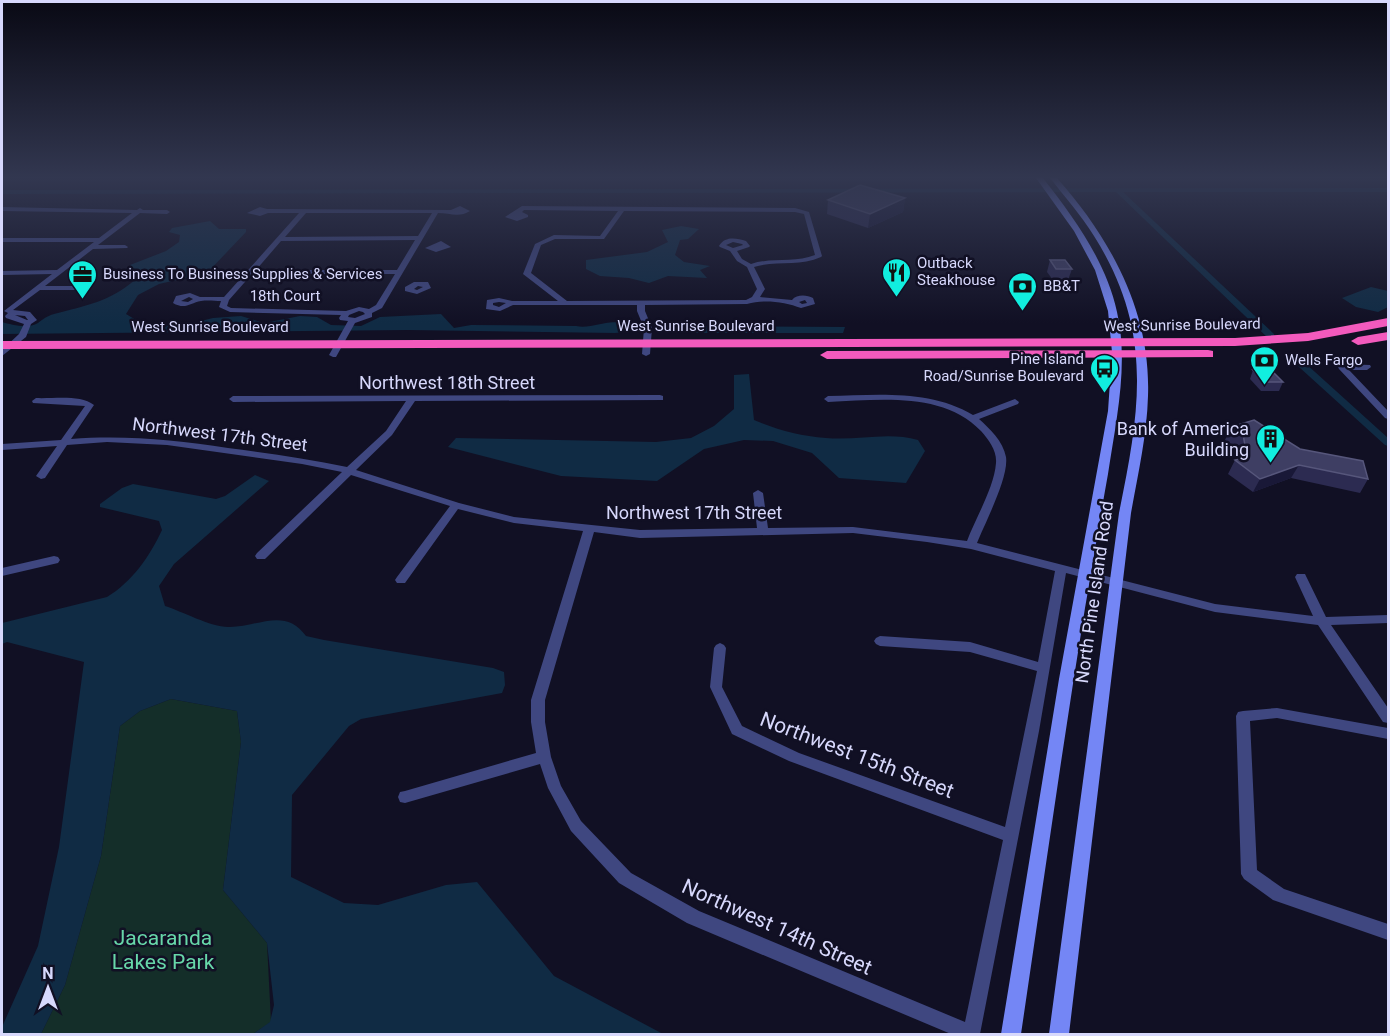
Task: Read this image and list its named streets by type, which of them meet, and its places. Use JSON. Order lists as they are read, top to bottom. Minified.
{"streets":{"highway":["West Sunrise Boulevard"],"main road":["North Pine Island Road"],"street":["18th Court","Northwest 18th Street","Northwest 17th Street","Northwest 15th Street","Northwest 14th Street"]},"crossings":[["West Sunrise Boulevard","North Pine Island Road"],["Northwest 17th Street","North Pine Island Road"],["Northwest 17th Street","Northwest 14th Street"]],"parks":["Jacaranda Lakes Park"],"places":{"restaurant":["Outback Steakhouse"],"office":["Business To Business Supplies & Services"],"bank":["BB&T","Wells Fargo"],"bus stop":["Pine Island Road/Sunrise Boulevard"],"building":["Bank of America Building"]},"north":"top"}
